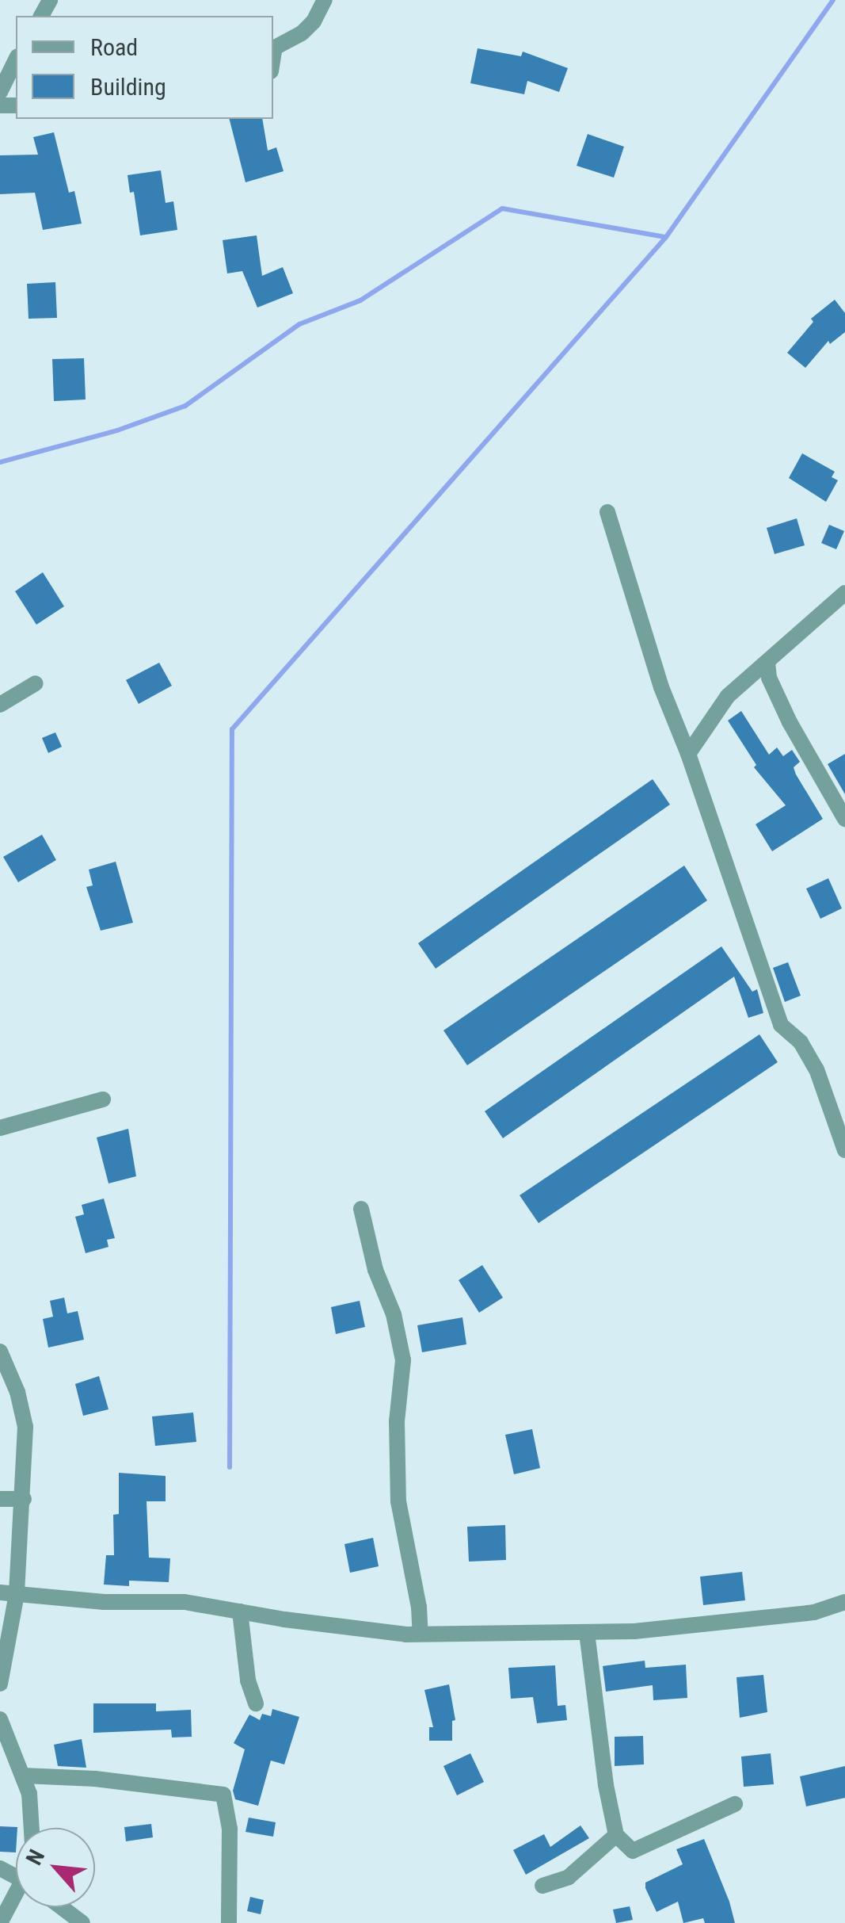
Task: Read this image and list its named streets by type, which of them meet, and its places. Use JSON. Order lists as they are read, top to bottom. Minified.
{"legend":["Road","Building"],"north":"top left"}
